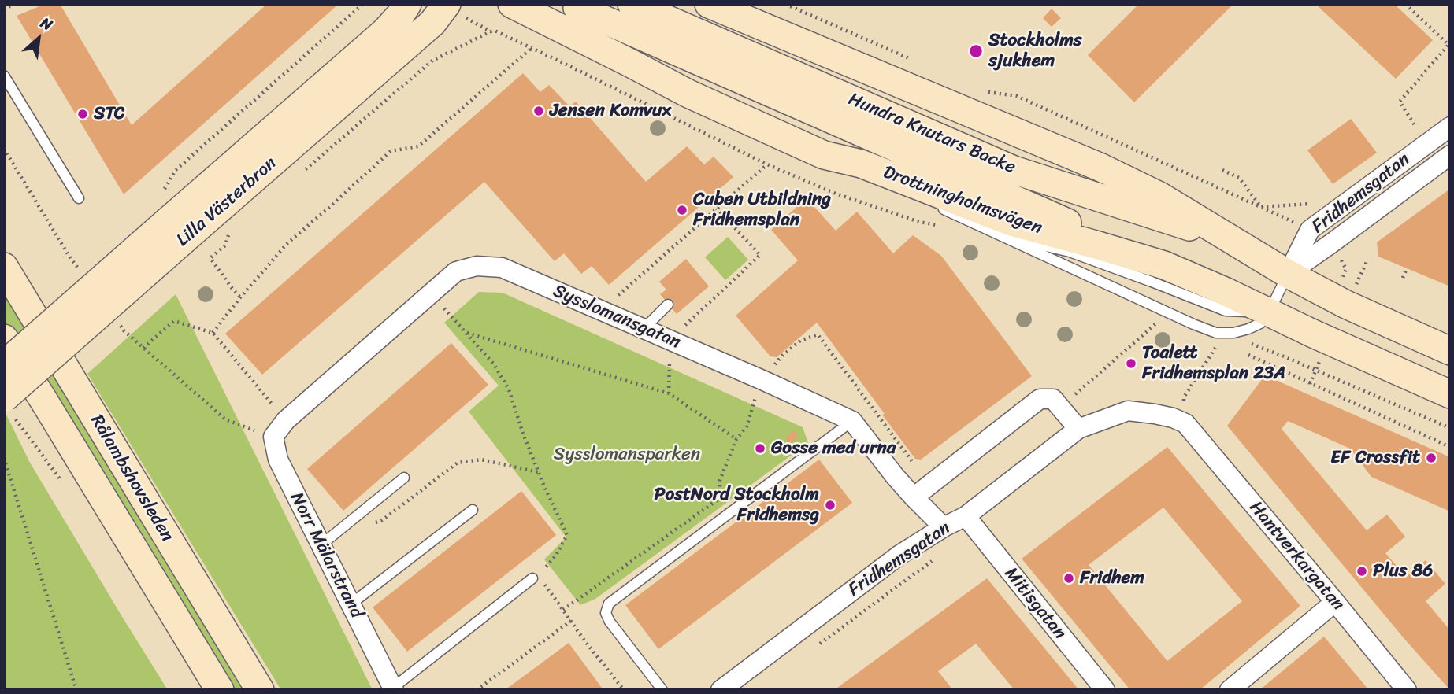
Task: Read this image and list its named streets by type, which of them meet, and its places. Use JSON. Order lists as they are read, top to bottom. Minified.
{"streets":{"main road":["Hundra Knutars Backe","Drottningholmsvägen","Lilla Västerbron","Rålambshovsleden"],"street":["Fridhemsgatan","Sysslomansgatan","Norr Mälarstrand","Hantverkargatan","Mitisgatan"]},"crossings":[["Hundra Knutars Backe","Drottningholmsvägen"],["Fridhemsgatan","Drottningholmsvägen"],["Fridhemsgatan","Sysslomansgatan"],["Fridhemsgatan","Hantverkargatan"],["Fridhemsgatan","Mitisgatan"],["Sysslomansgatan","Norr Mälarstrand"]],"parks":["Sysslomansparken"],"places":["Stockholms sjukhem","Jensen Komvux","STC","Cuben Utbildning Fridhemsplan","Toalett Fridhemsplan 23A","Gosse med urna","EF Crossfit","PostNord Stockholm Fridhemsg","Plus 86","Fridhem"],"north":"top right"}
